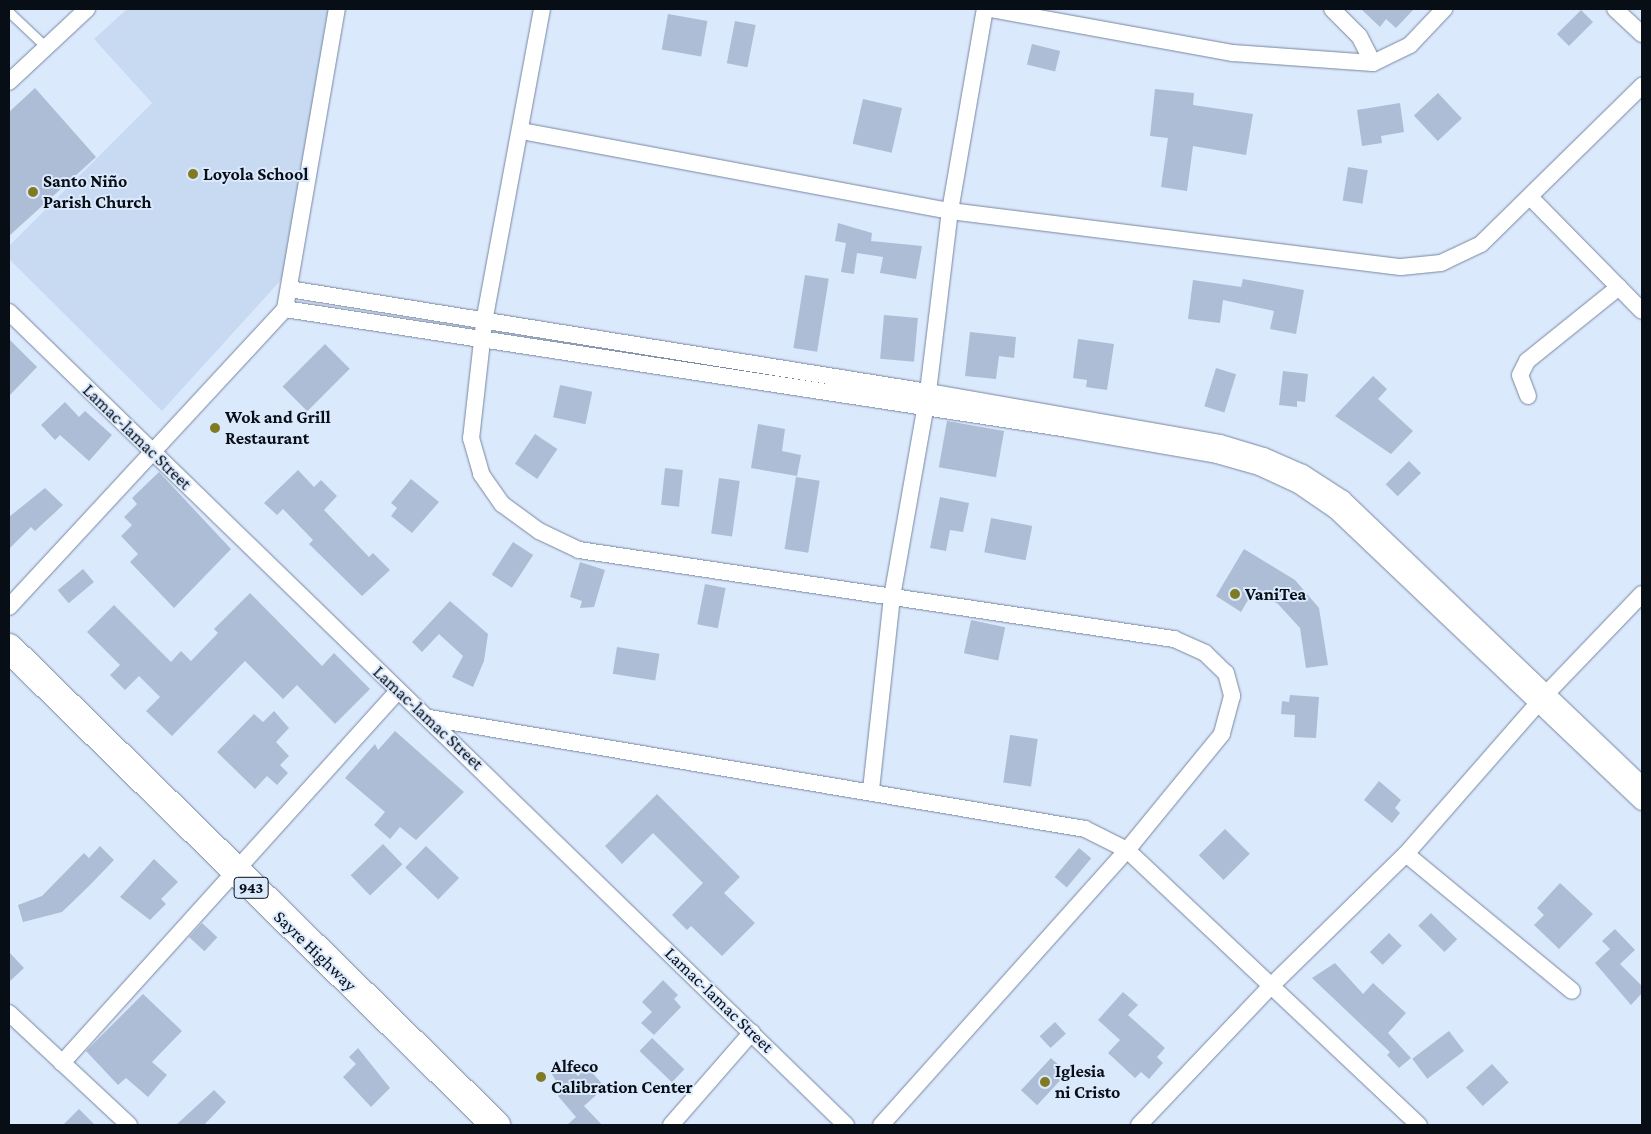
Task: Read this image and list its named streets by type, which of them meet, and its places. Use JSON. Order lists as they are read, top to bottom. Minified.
{"streets":{"highway":["943","Sayre Highway"],"street":["Lamac-lamac Street"]},"places":["Loyola School","Santo Niño Parish Church","Wok and Grill Restaurant","VaniTea","Alfeco Calibration Center","Iglesia ni Cristo"]}
